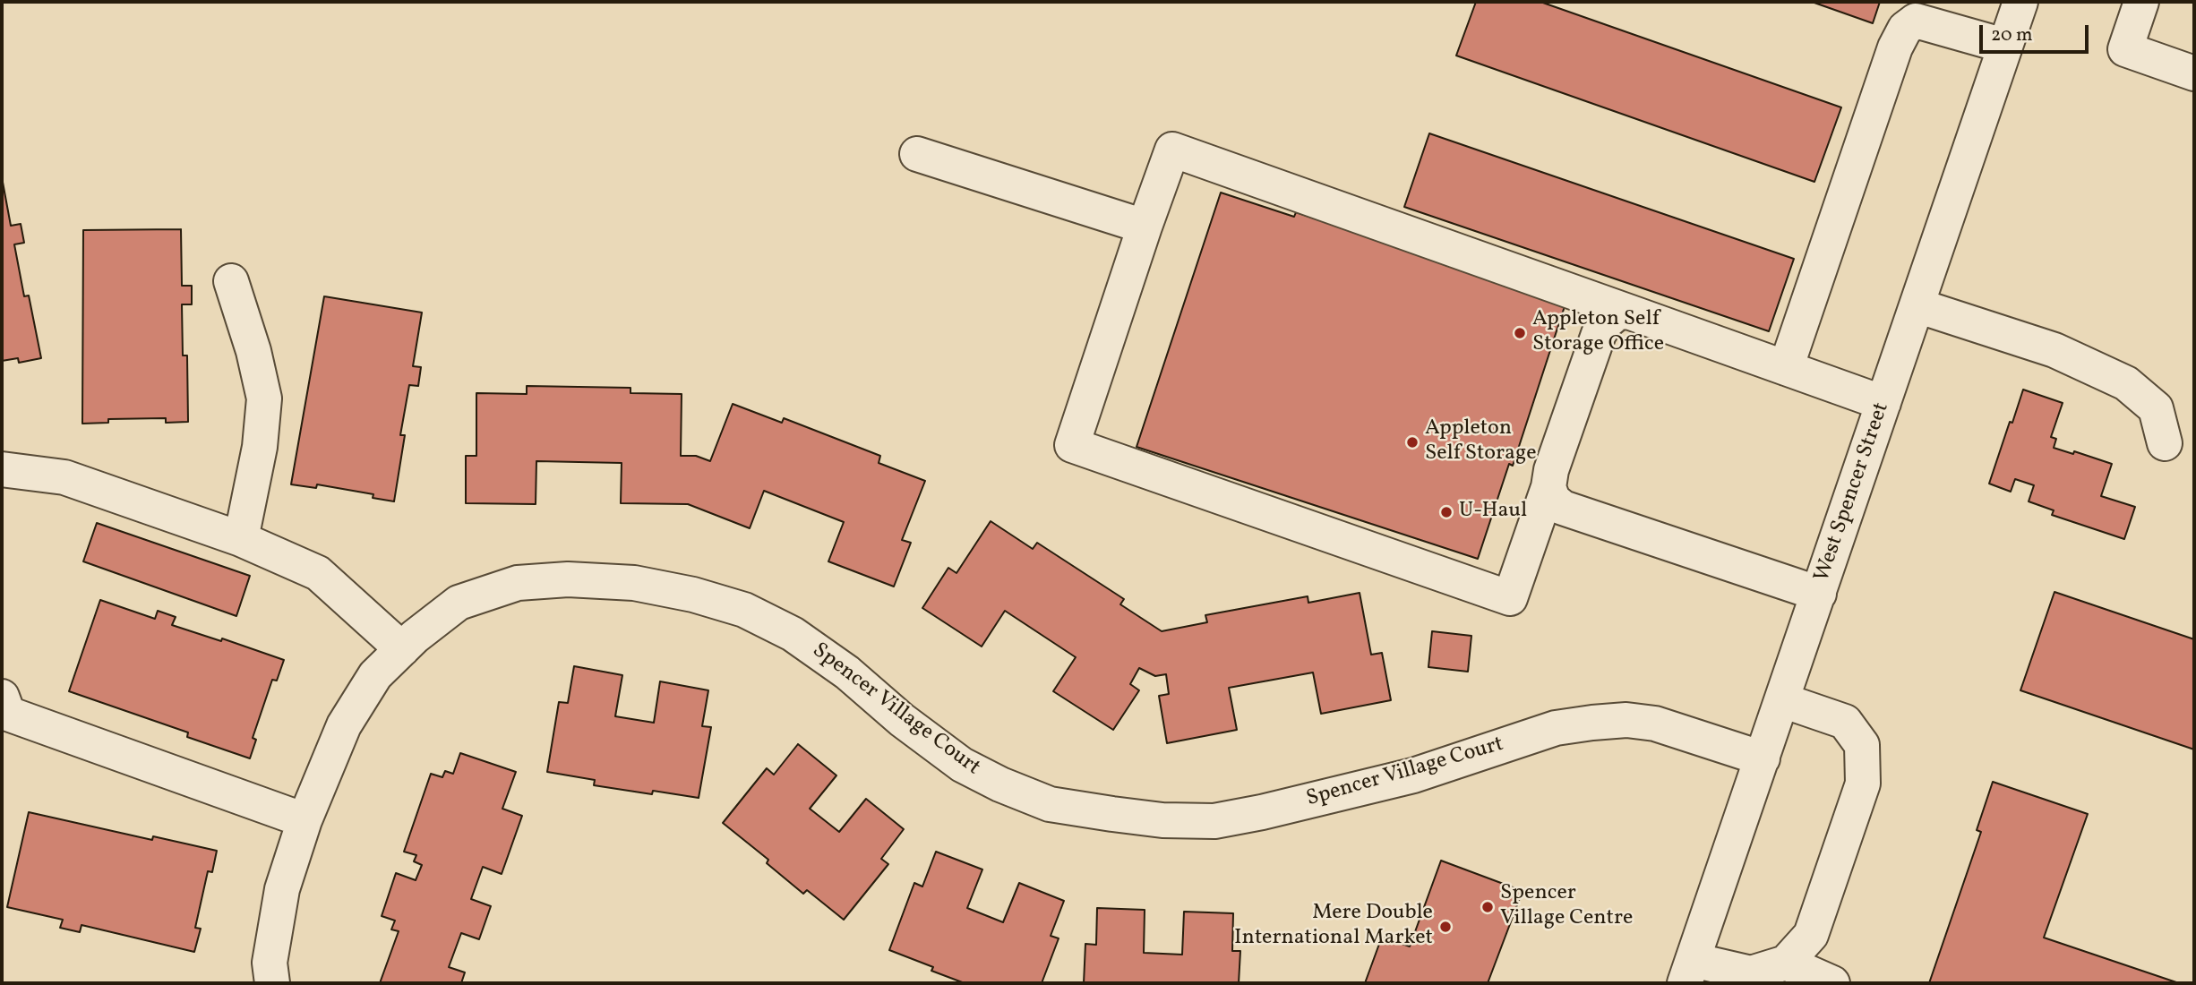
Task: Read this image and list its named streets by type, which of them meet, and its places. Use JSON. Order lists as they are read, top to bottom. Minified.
{"streets":{"street":["West Spencer Street","Spencer Village Court"]},"crossings":[["West Spencer Street","Spencer Village Court"]],"places":["Appleton Self Storage Office","Appleton Self Storage","U-Haul","Spencer Village Centre","Mere Double International Market"],"scale_bar":"20 m"}
